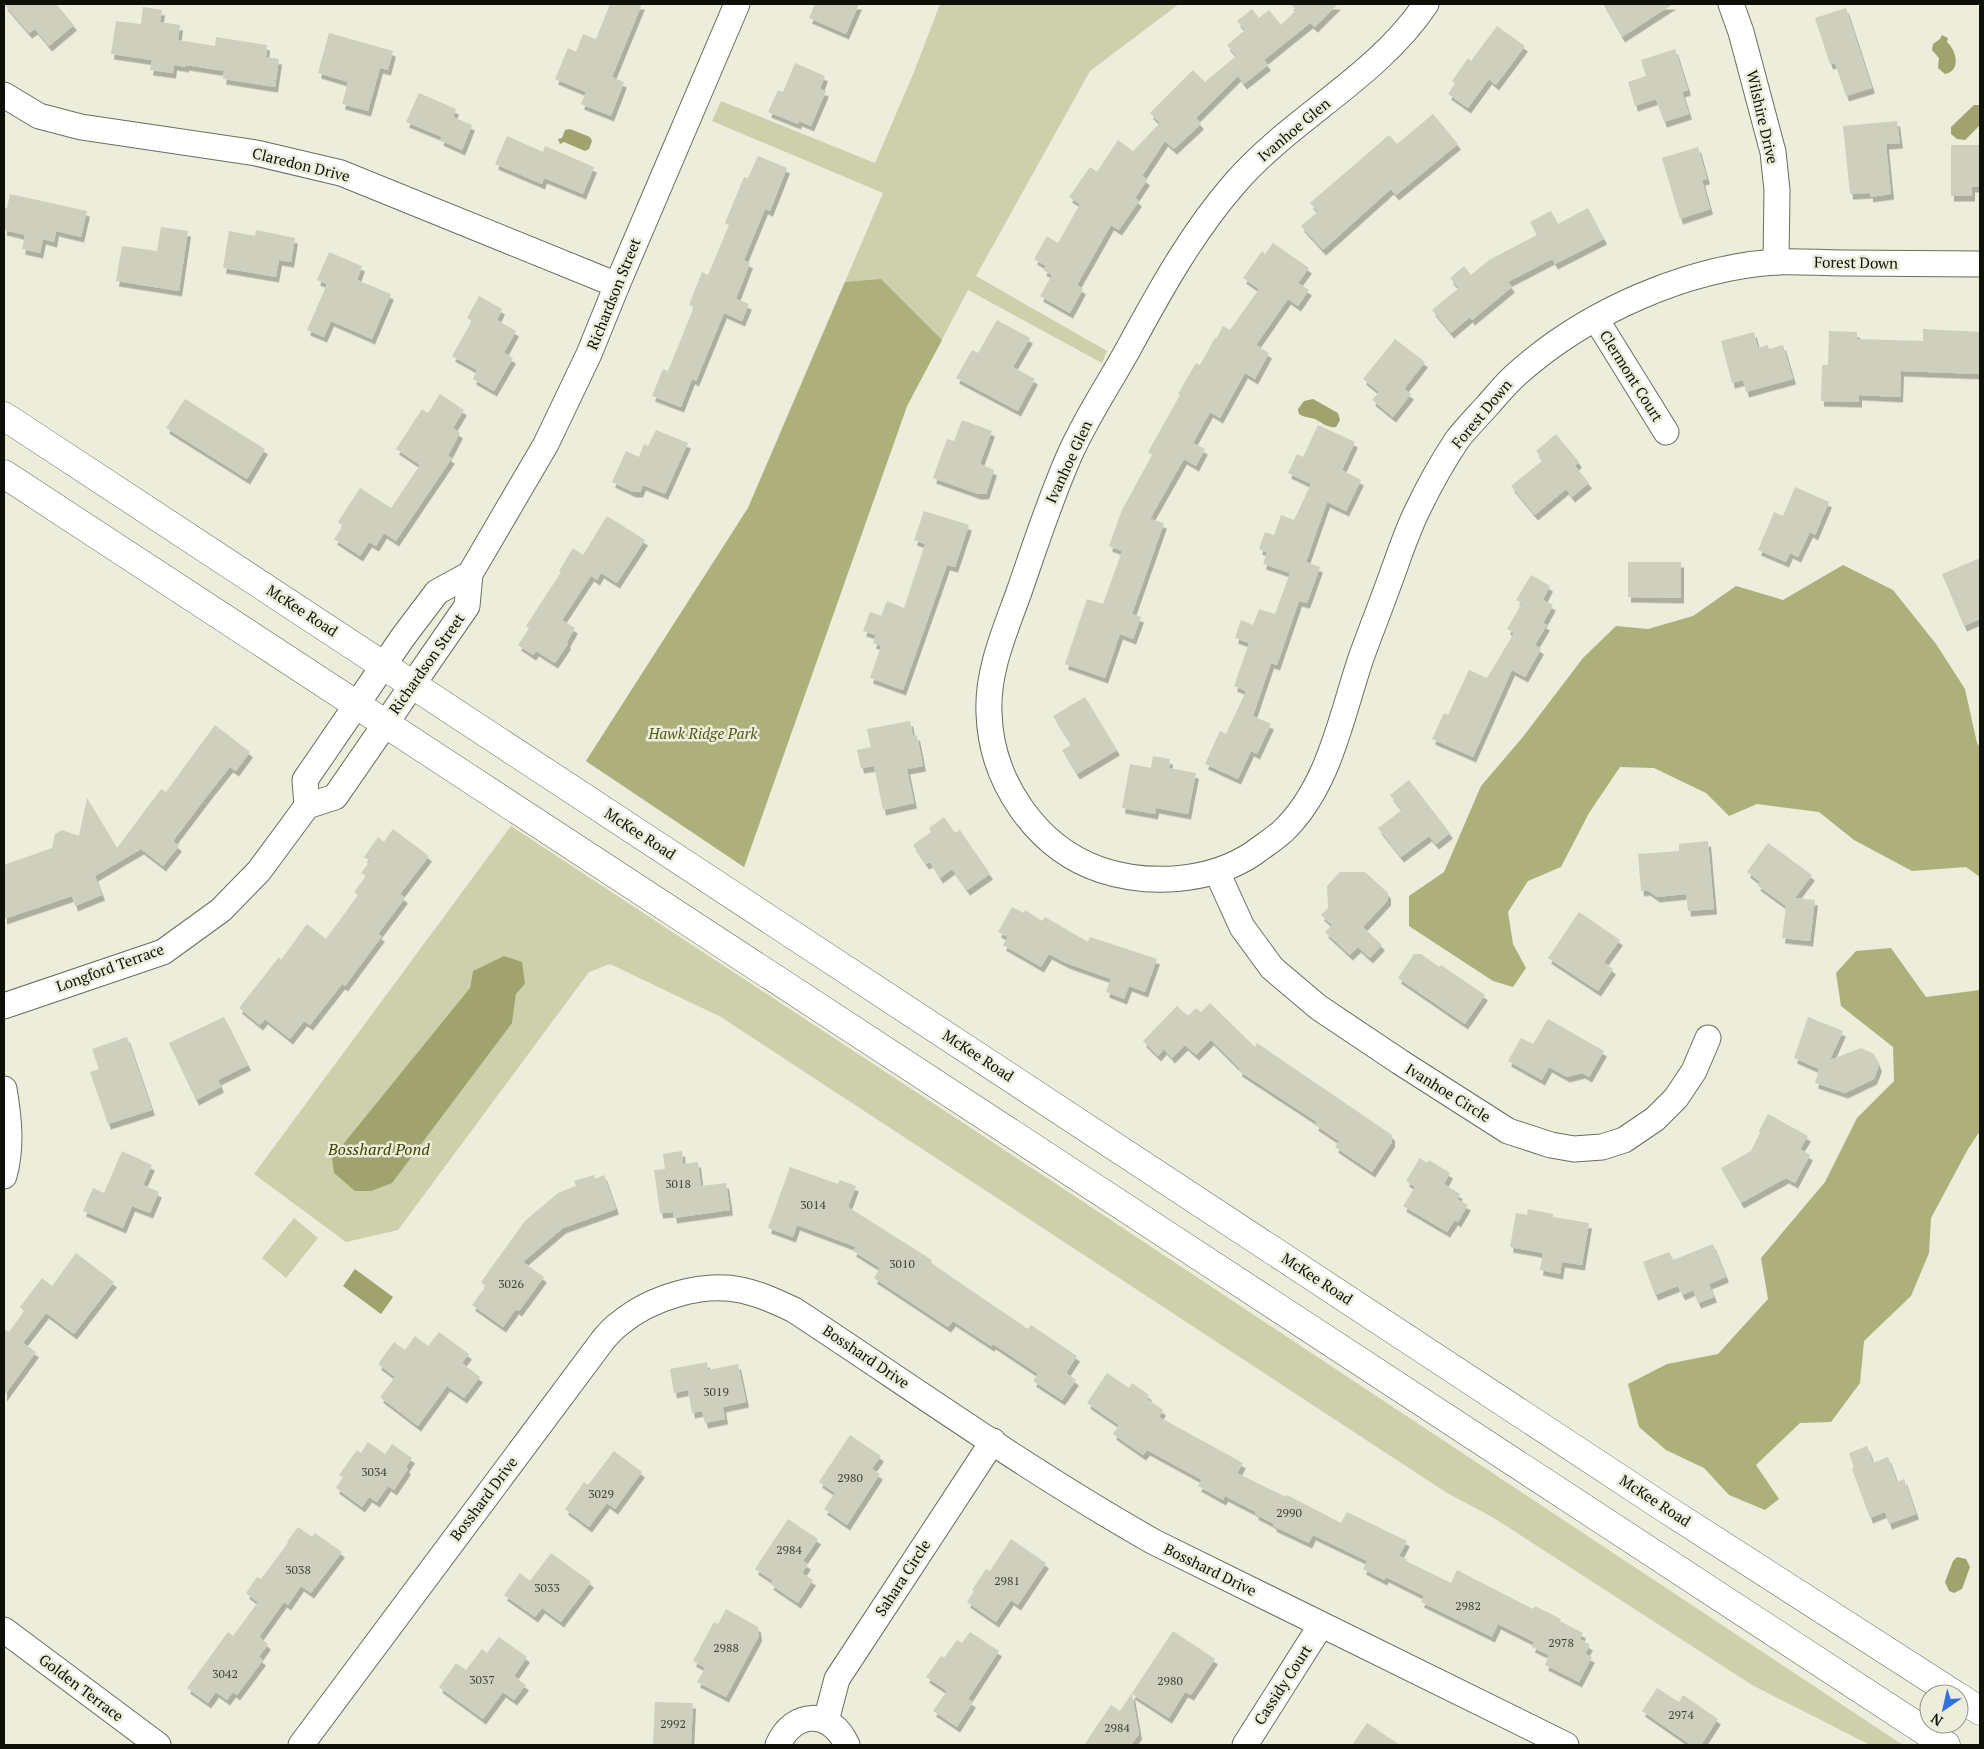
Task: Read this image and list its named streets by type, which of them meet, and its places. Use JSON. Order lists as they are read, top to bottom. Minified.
{"streets":{"main road":["McKee Road"],"street":["Wilshire Drive","Ivanhoe Glen","Claredon Drive","Forest Down","Richardson Street","Clermont Court","Longford Terrace","Ivanhoe Circle","Bosshard Drive","Sahara Circle","Cassidy Court","Golden Terrace"]},"crossings":[["Wilshire Drive","Forest Down"],["Ivanhoe Glen","Forest Down"],["Ivanhoe Glen","Ivanhoe Circle"],["Claredon Drive","Richardson Street"],["Forest Down","Clermont Court"],["Forest Down","Ivanhoe Circle"],["Richardson Street","McKee Road"],["Bosshard Drive","Sahara Circle"],["Bosshard Drive","Cassidy Court"]],"water":["Bosshard Pond"],"parks":["Hawk Ridge Park"],"house_numbers":["3018","3014","3010","3026","3019","3034","2980","3029","2990","2984","3038","2981","3033","2982","2978","2988","3042","3037","2980","2974","2992","2984"],"north":"bottom left"}
